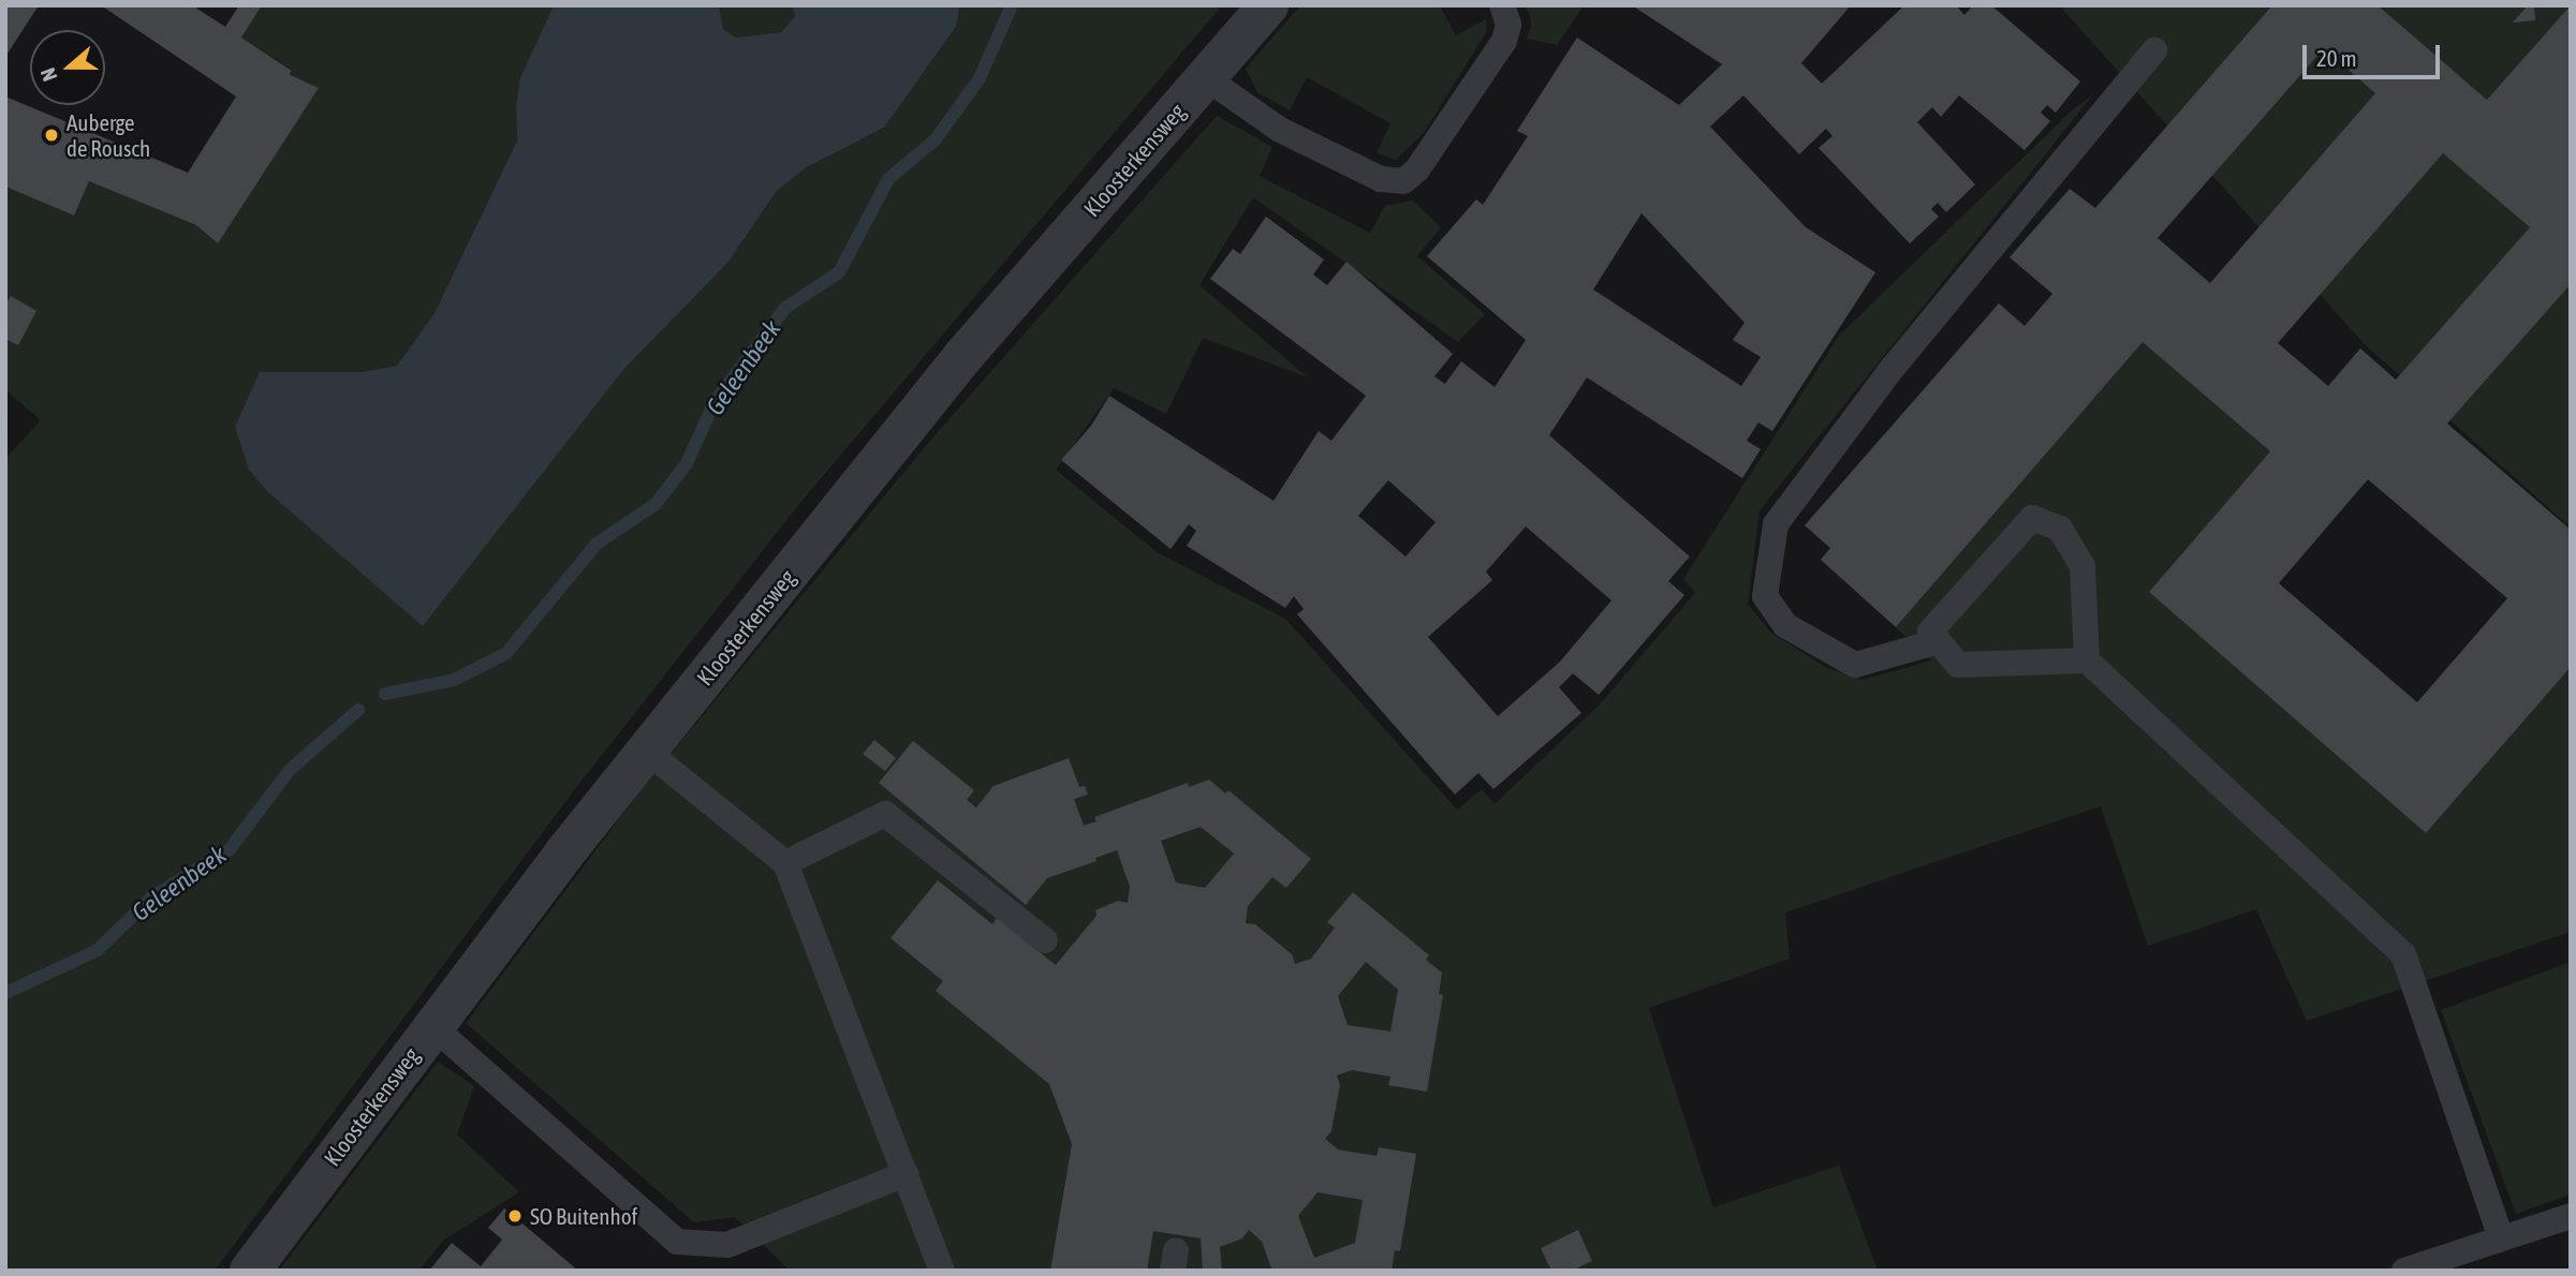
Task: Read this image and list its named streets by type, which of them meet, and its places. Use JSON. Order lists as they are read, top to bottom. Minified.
{"streets":{"street":["Kloosterkensweg"]},"water":["Geleenbeek"],"places":["Auberge de Rousch","SO Buitenhof"],"scale_bar":"20 m","north":"left"}
